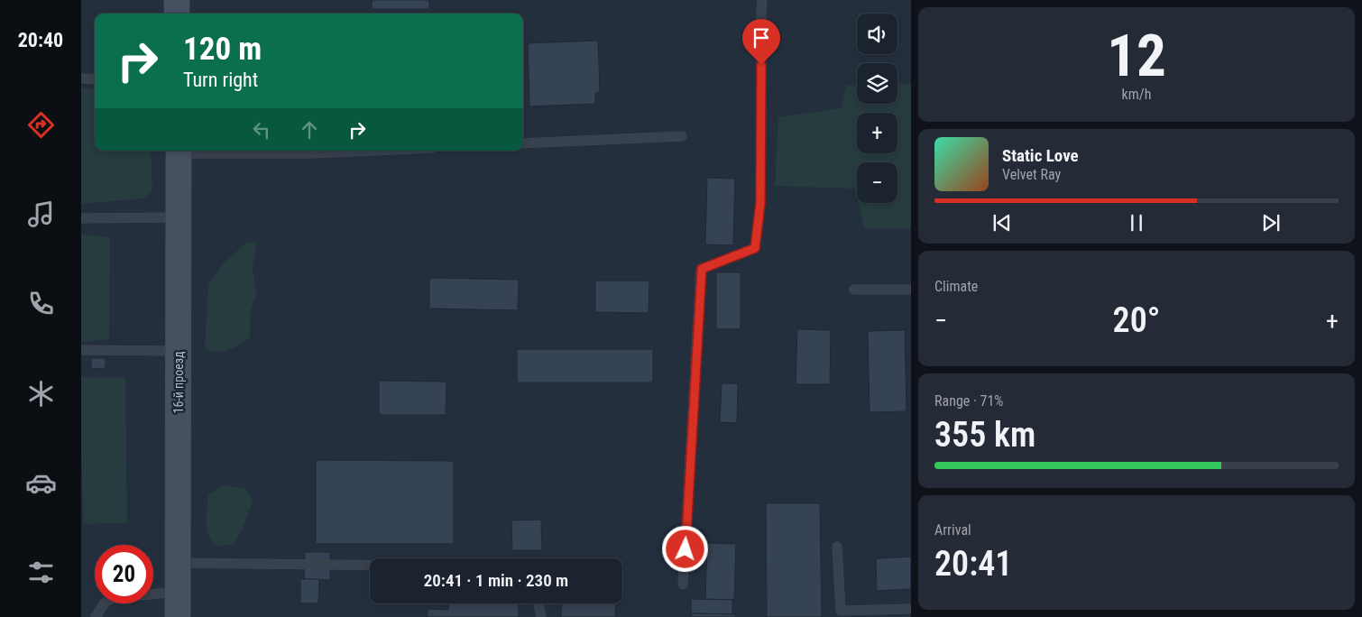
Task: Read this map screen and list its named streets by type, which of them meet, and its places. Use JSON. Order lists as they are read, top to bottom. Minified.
{"streets":{"street":["16-й проезд"]},"page":{"tabs":"20:40","tile":[["12","km/h"],"Climate",["Range · 71%","355 km"],["Arrival","20:41"]],"map_buttons":["+","−"],"turn":["120 m","Turn right"],"song":["Static Love","Velvet Ray"],"heat":["−","20°","+"],"limit":"20","trip":"20:41 · 1 min · 230 m"}}
